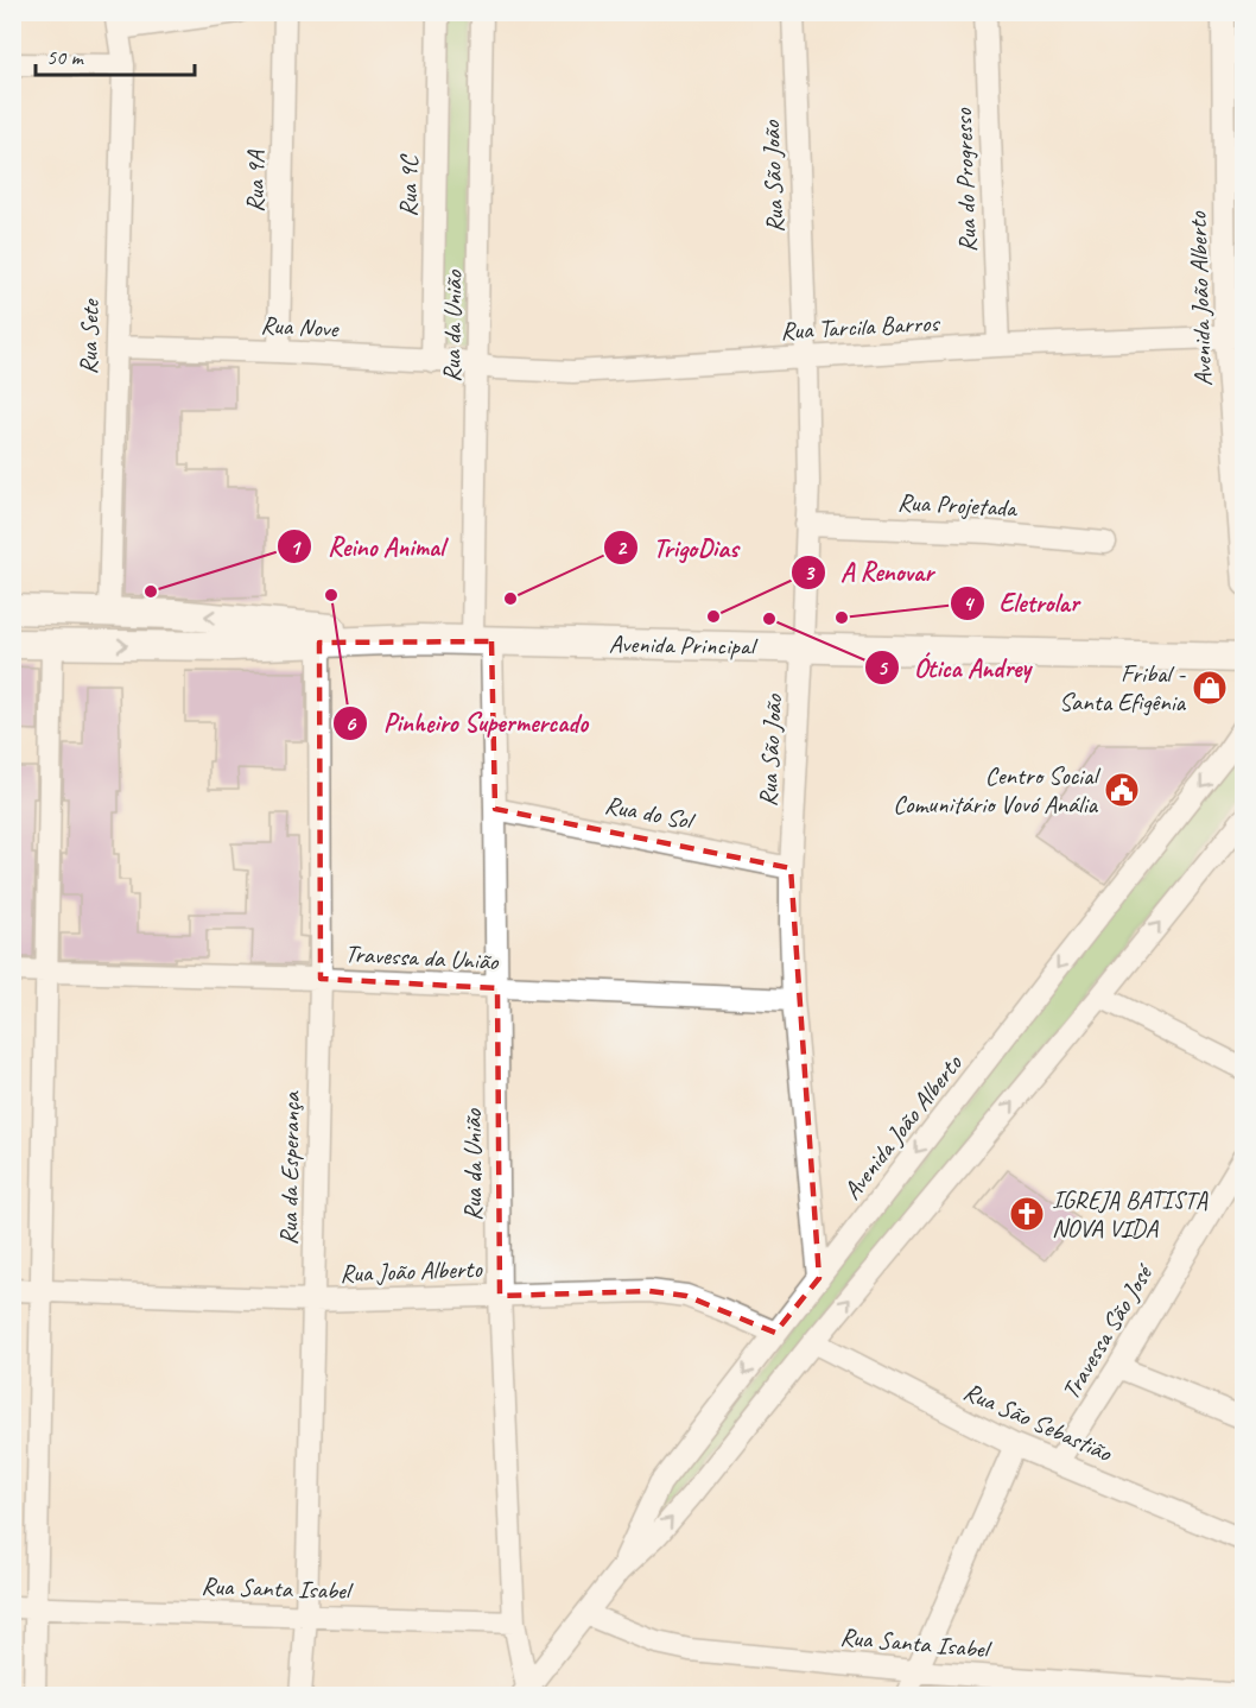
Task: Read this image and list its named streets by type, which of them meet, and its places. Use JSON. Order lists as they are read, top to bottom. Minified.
{"streets":{"main road":["Avenida Principal"],"street":["Rua São João","Rua do Progresso","Rua 9A","Rua 9C","Avenida João Alberto","Rua Nove","Rua da União","Rua Tarcila Barros","Rua Sete","Rua Projetada","Rua do Sol","Travessa da União","Rua da Esperança","Rua João Alberto","Travessa São José","Rua São Sebastião","Rua Santa Isabel"]},"crossings":[["Rua São João","Avenida João Alberto"],["Rua São João","Rua Tarcila Barros"],["Rua São João","Rua Projetada"],["Rua São João","Avenida Principal"],["Rua São João","Rua do Sol"],["Rua São João","Travessa da União"],["Rua do Progresso","Rua Tarcila Barros"],["Rua 9A","Rua Nove"],["Rua 9C","Rua Nove"],["Avenida João Alberto","Rua da União"],["Avenida João Alberto","Rua Tarcila Barros"],["Avenida João Alberto","Rua João Alberto"],["Avenida João Alberto","Rua São Sebastião"],["Avenida João Alberto","Rua Santa Isabel"],["Rua Nove","Rua da União"],["Rua Nove","Rua Tarcila Barros"],["Rua Nove","Rua Sete"],["Rua da União","Rua Tarcila Barros"],["Rua da União","Avenida Principal"],["Rua da União","Rua do Sol"],["Rua da União","Travessa da União"],["Rua da União","Rua João Alberto"],["Rua da União","Rua Santa Isabel"],["Rua Sete","Avenida Principal"],["Avenida Principal","Rua da Esperança"],["Travessa da União","Rua da Esperança"],["Rua da Esperança","Rua João Alberto"],["Rua da Esperança","Rua Santa Isabel"],["Travessa São José","Rua São Sebastião"]],"places":{"other":["Reino Animal","Pinheiro Supermercado","TrigoDias","A Renovar","Eletrolar","Ótica Andrey"],"shop":["Fribal - Santa Efigênia"],"public building":["Centro Social Comunitário Vovó Anália"],"church":["IGREJA BATISTA NOVA VIDA"]},"scale_bar":"50 m"}
